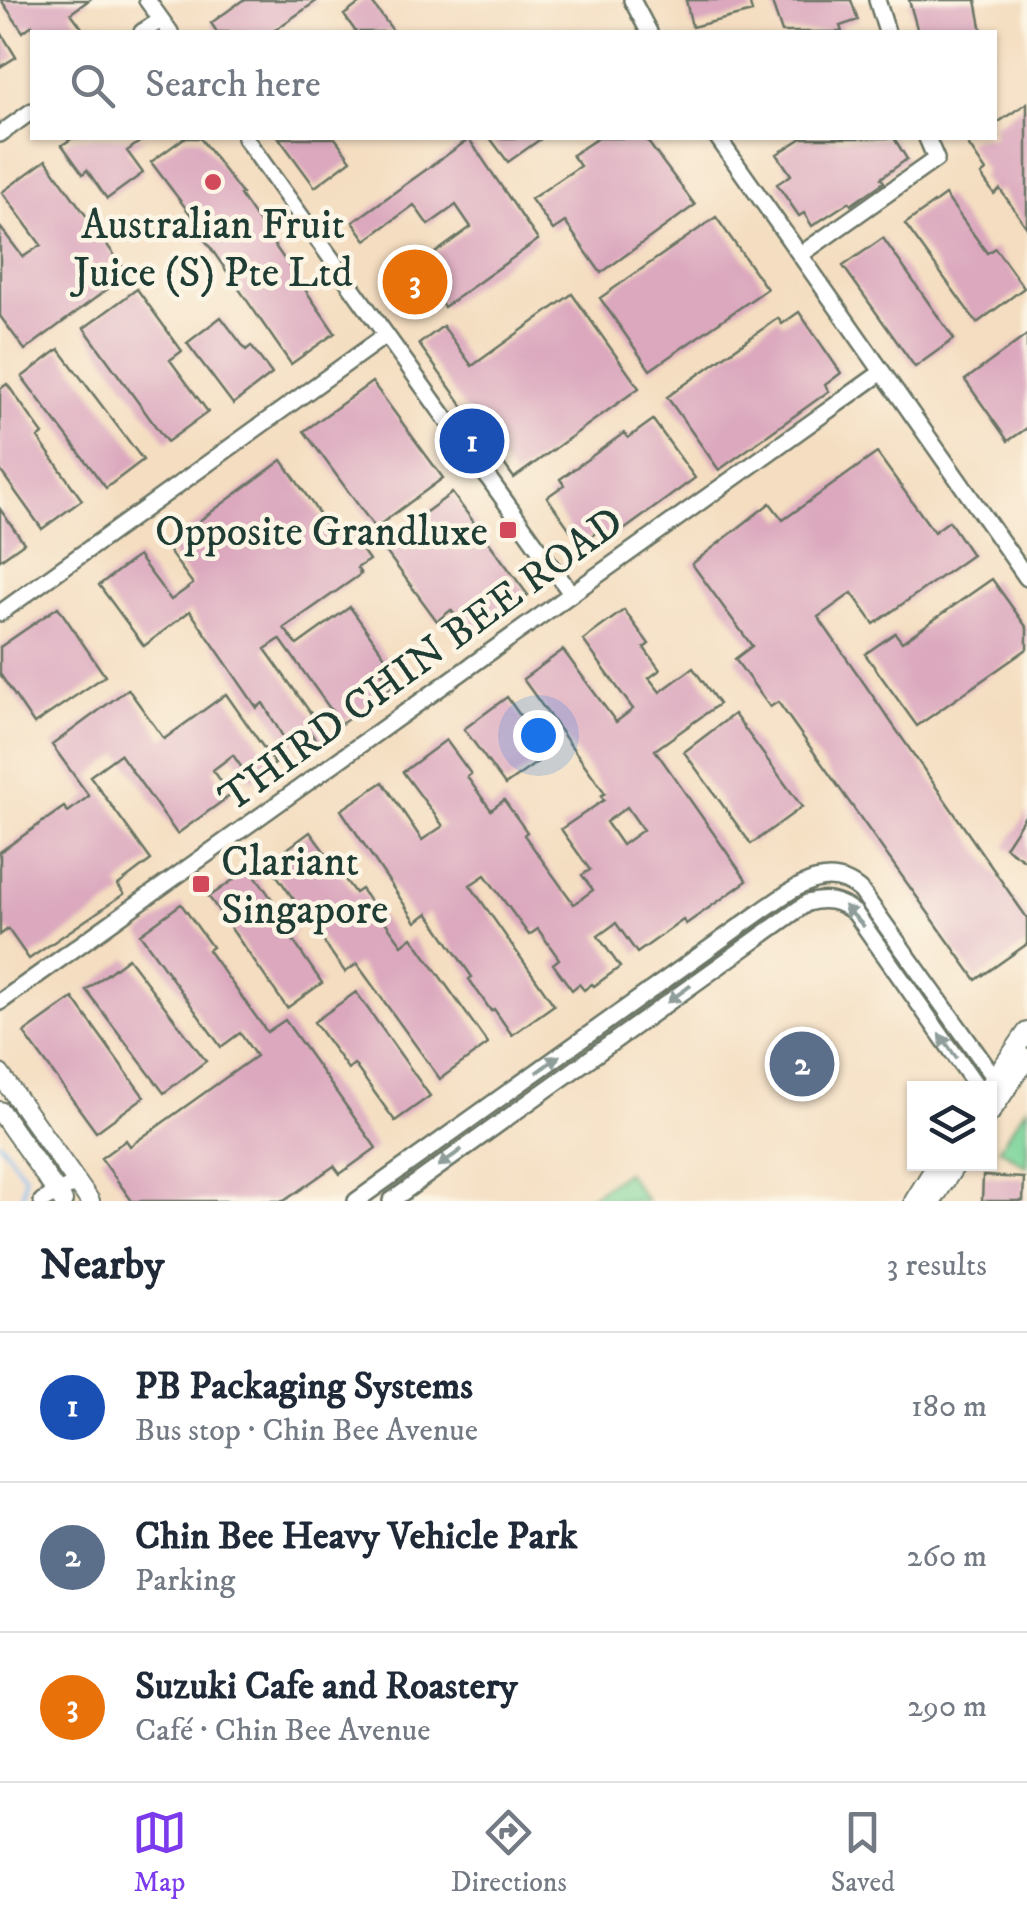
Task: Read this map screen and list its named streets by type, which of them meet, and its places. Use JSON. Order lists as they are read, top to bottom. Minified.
{"streets":{"street":["THIRD CHIN BEE ROAD"]},"places":{"other":["Australian Fruit Juice (S) Pte Ltd"],"transit":["Opposite Grandluxe","Clariant Singapore"]},"page":{"search":"Search here","pins":["3","1","2"],"heading":["Nearby","3 results"],"list":[{"mark":"1","name":"PB Packaging Systems","note":"Bus stop · Chin Bee Avenue","value":"180 m"},{"mark":"2","name":"Chin Bee Heavy Vehicle Park","note":"Parking","value":"260 m"},{"mark":"3","name":"Suzuki Cafe and Roastery","note":"Café · Chin Bee Avenue","value":"290 m"}],"nav":["Map","Directions","Saved"]}}
